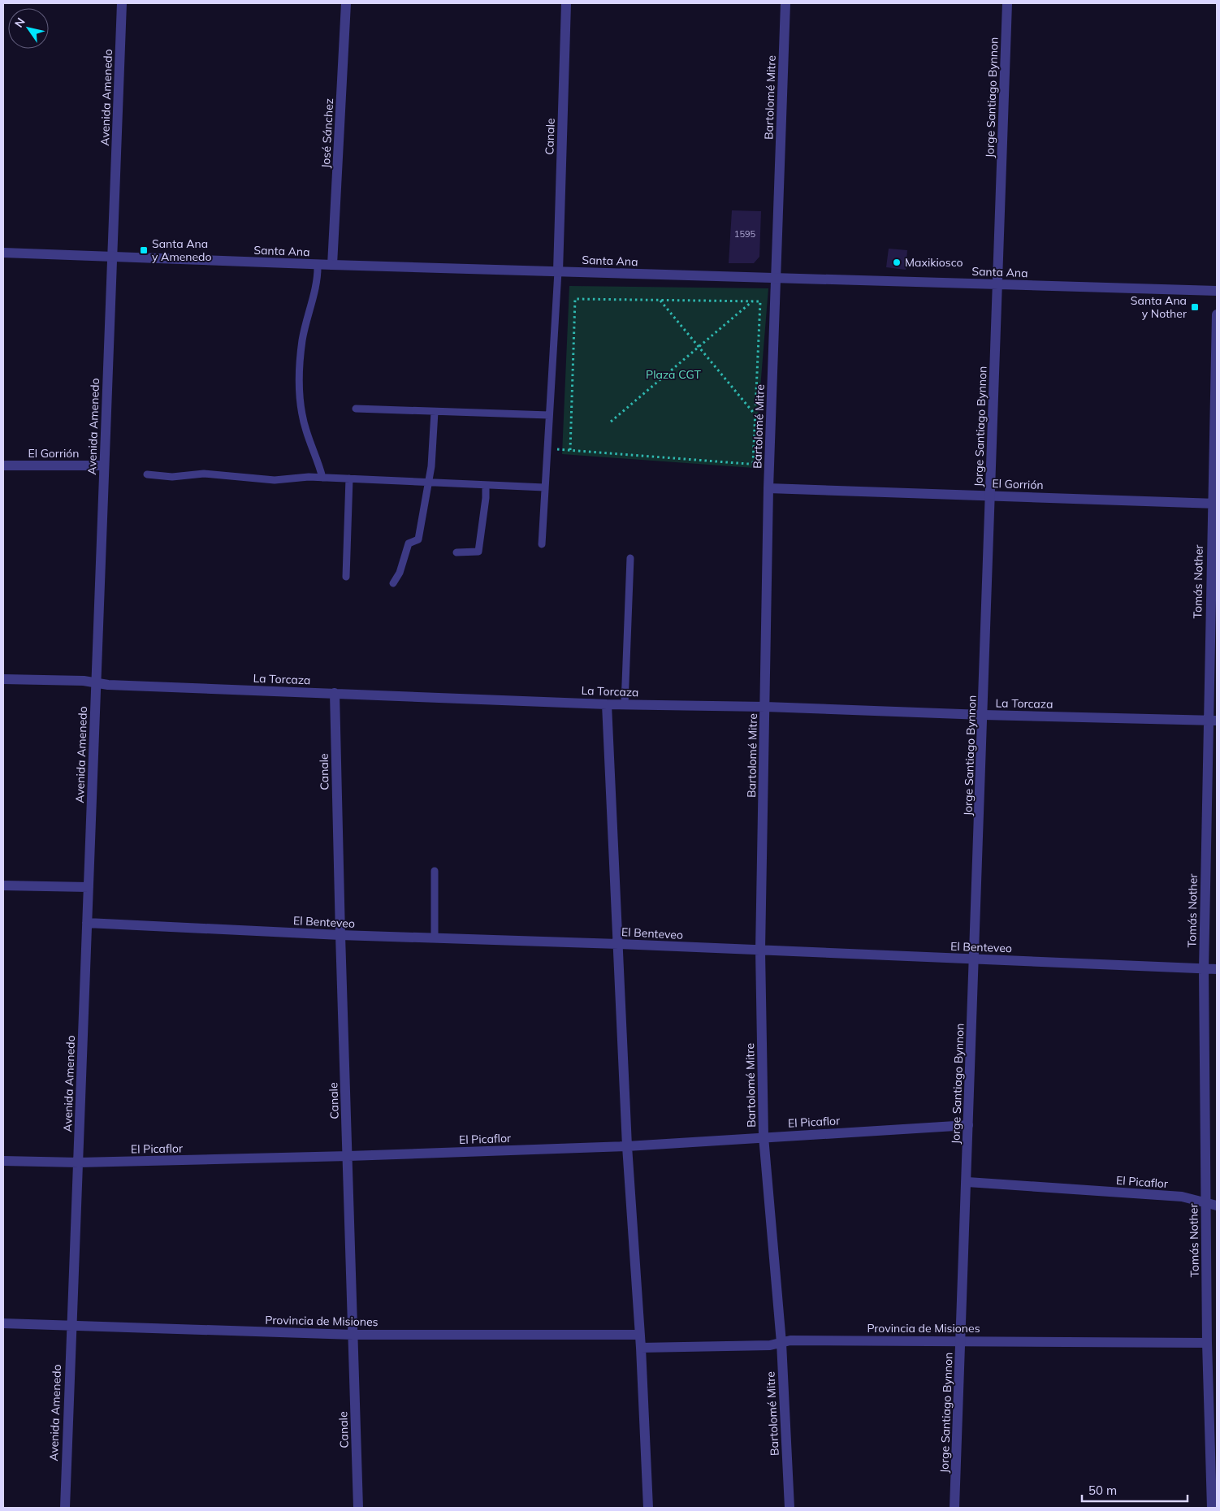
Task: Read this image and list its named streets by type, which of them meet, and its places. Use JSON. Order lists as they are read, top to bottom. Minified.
{"streets":{"street":["Avenida Amenedo","Bartolomé Mitre","Jorge Santiago Bynnon","José Sánchez","Canale","Santa Ana","El Gorrión","Tomás Nother","La Torcaza","El Benteveo","El Picaflor","Provincia de Misiones"]},"crossings":[["Avenida Amenedo","Santa Ana"],["Avenida Amenedo","El Gorrión"],["Avenida Amenedo","La Torcaza"],["Avenida Amenedo","El Benteveo"],["Avenida Amenedo","El Picaflor"],["Avenida Amenedo","Provincia de Misiones"],["Bartolomé Mitre","Santa Ana"],["Bartolomé Mitre","El Gorrión"],["Bartolomé Mitre","La Torcaza"],["Bartolomé Mitre","El Benteveo"],["Bartolomé Mitre","El Picaflor"],["Bartolomé Mitre","Provincia de Misiones"],["Jorge Santiago Bynnon","Santa Ana"],["Jorge Santiago Bynnon","El Gorrión"],["Jorge Santiago Bynnon","La Torcaza"],["Jorge Santiago Bynnon","El Benteveo"],["Jorge Santiago Bynnon","El Picaflor"],["Jorge Santiago Bynnon","Provincia de Misiones"],["José Sánchez","Santa Ana"],["Canale","Santa Ana"],["Canale","La Torcaza"],["Canale","El Benteveo"],["Canale","El Picaflor"],["Canale","Provincia de Misiones"],["El Gorrión","Tomás Nother"],["Tomás Nother","La Torcaza"],["Tomás Nother","El Benteveo"],["Tomás Nother","El Picaflor"],["Tomás Nother","Provincia de Misiones"]],"parks":["Plaza CGT"],"places":{"transit":["Santa Ana y Amenedo","Santa Ana y Nother"],"other":["Maxikiosco"]},"house_numbers":["1595"],"scale_bar":"50 m","north":"top left"}
